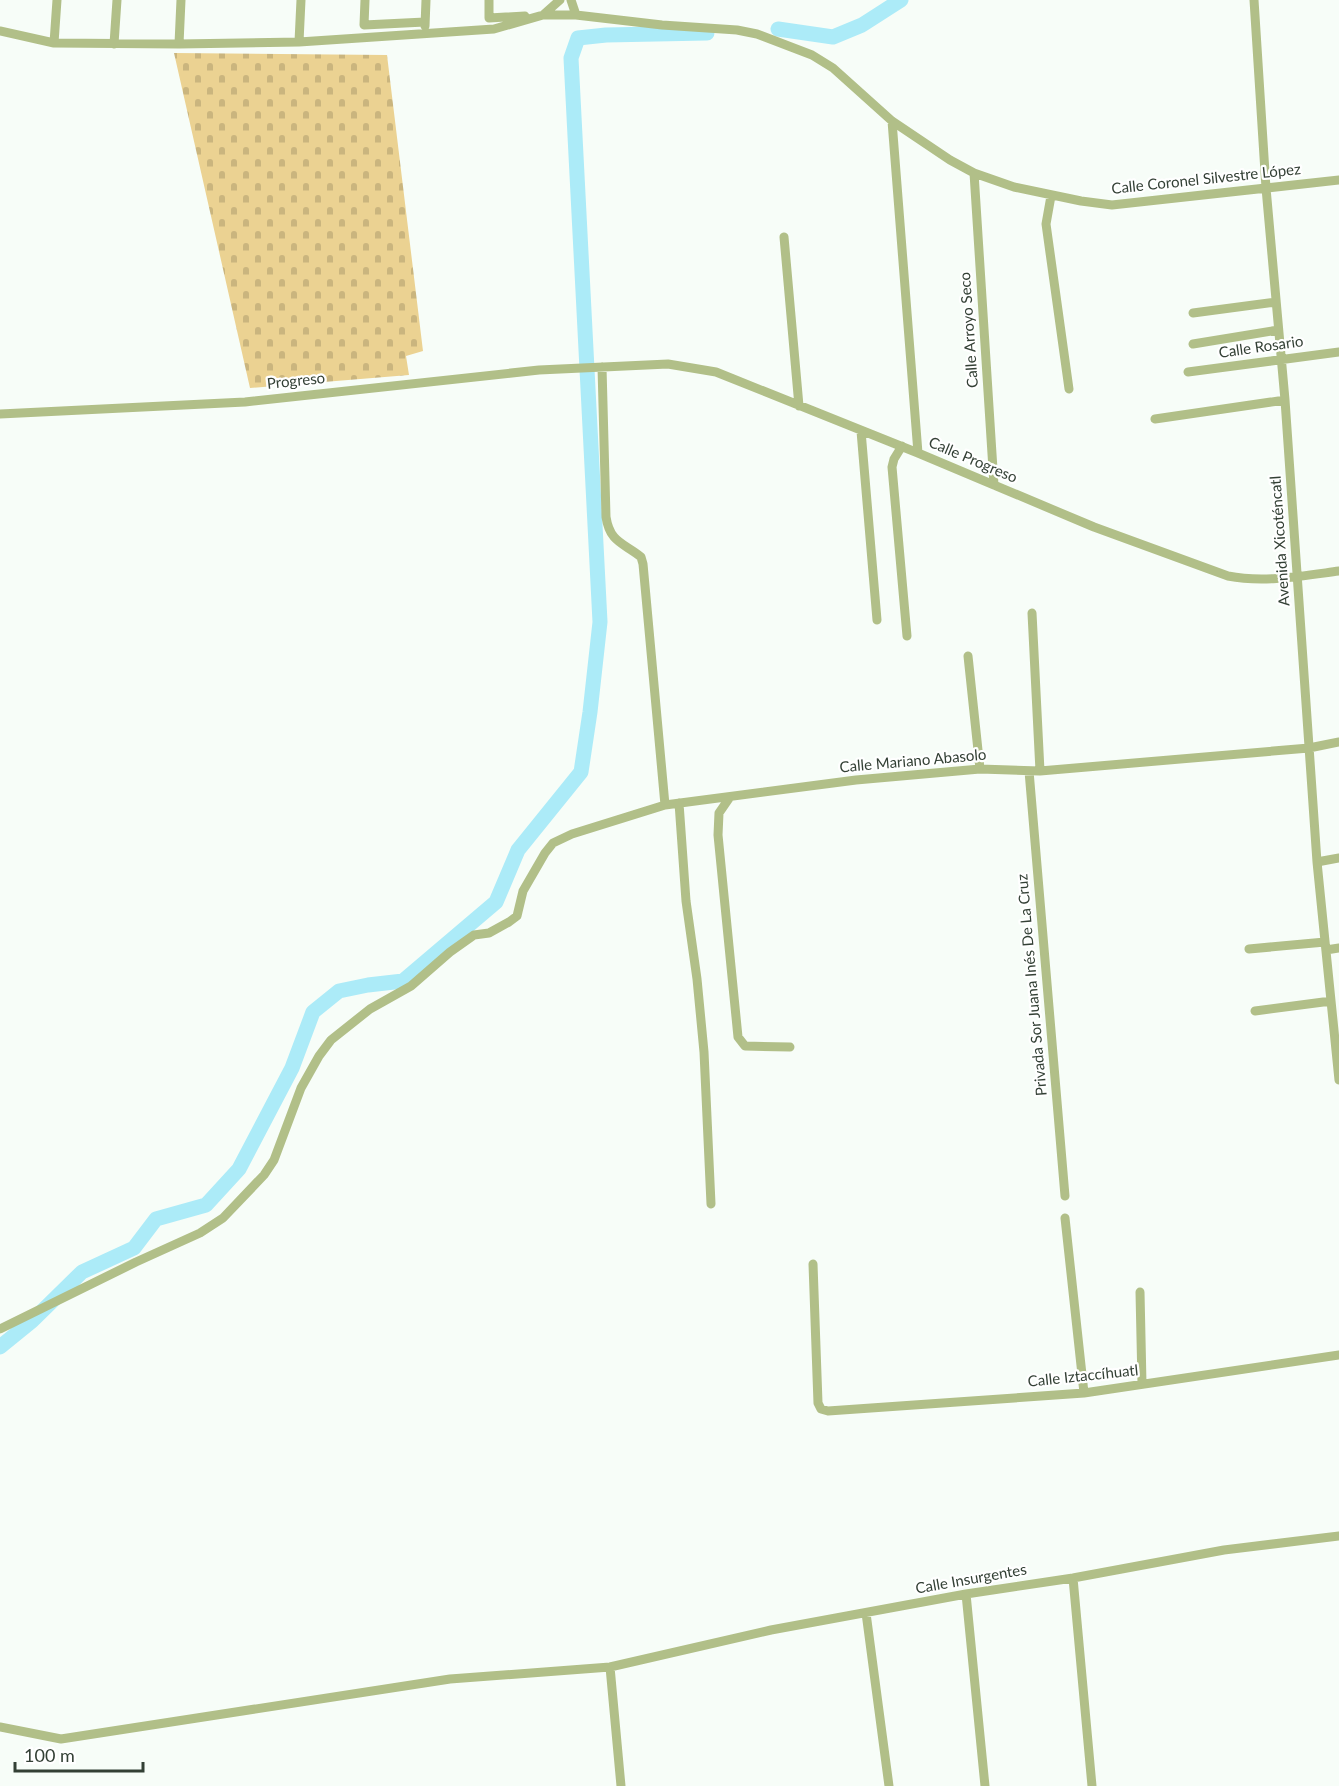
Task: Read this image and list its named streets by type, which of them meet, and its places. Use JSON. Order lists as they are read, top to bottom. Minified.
{"streets":{"street":["Calle Coronel Silvestre López","Calle Arroyo Seco","Calle Rosario","Progreso","Calle Progreso","Avenida Xicoténcatl","Calle Mariano Abasolo","Privada Sor Juana Inés De La Cruz","Calle Iztaccíhuatl","Calle Insurgentes"]},"crossings":[["Calle Coronel Silvestre López","Calle Arroyo Seco"],["Calle Coronel Silvestre López","Avenida Xicoténcatl"],["Calle Arroyo Seco","Calle Progreso"],["Calle Rosario","Avenida Xicoténcatl"],["Progreso","Calle Progreso"],["Calle Progreso","Avenida Xicoténcatl"],["Avenida Xicoténcatl","Calle Mariano Abasolo"],["Calle Mariano Abasolo","Privada Sor Juana Inés De La Cruz"]],"scale_bar":"100 m"}
